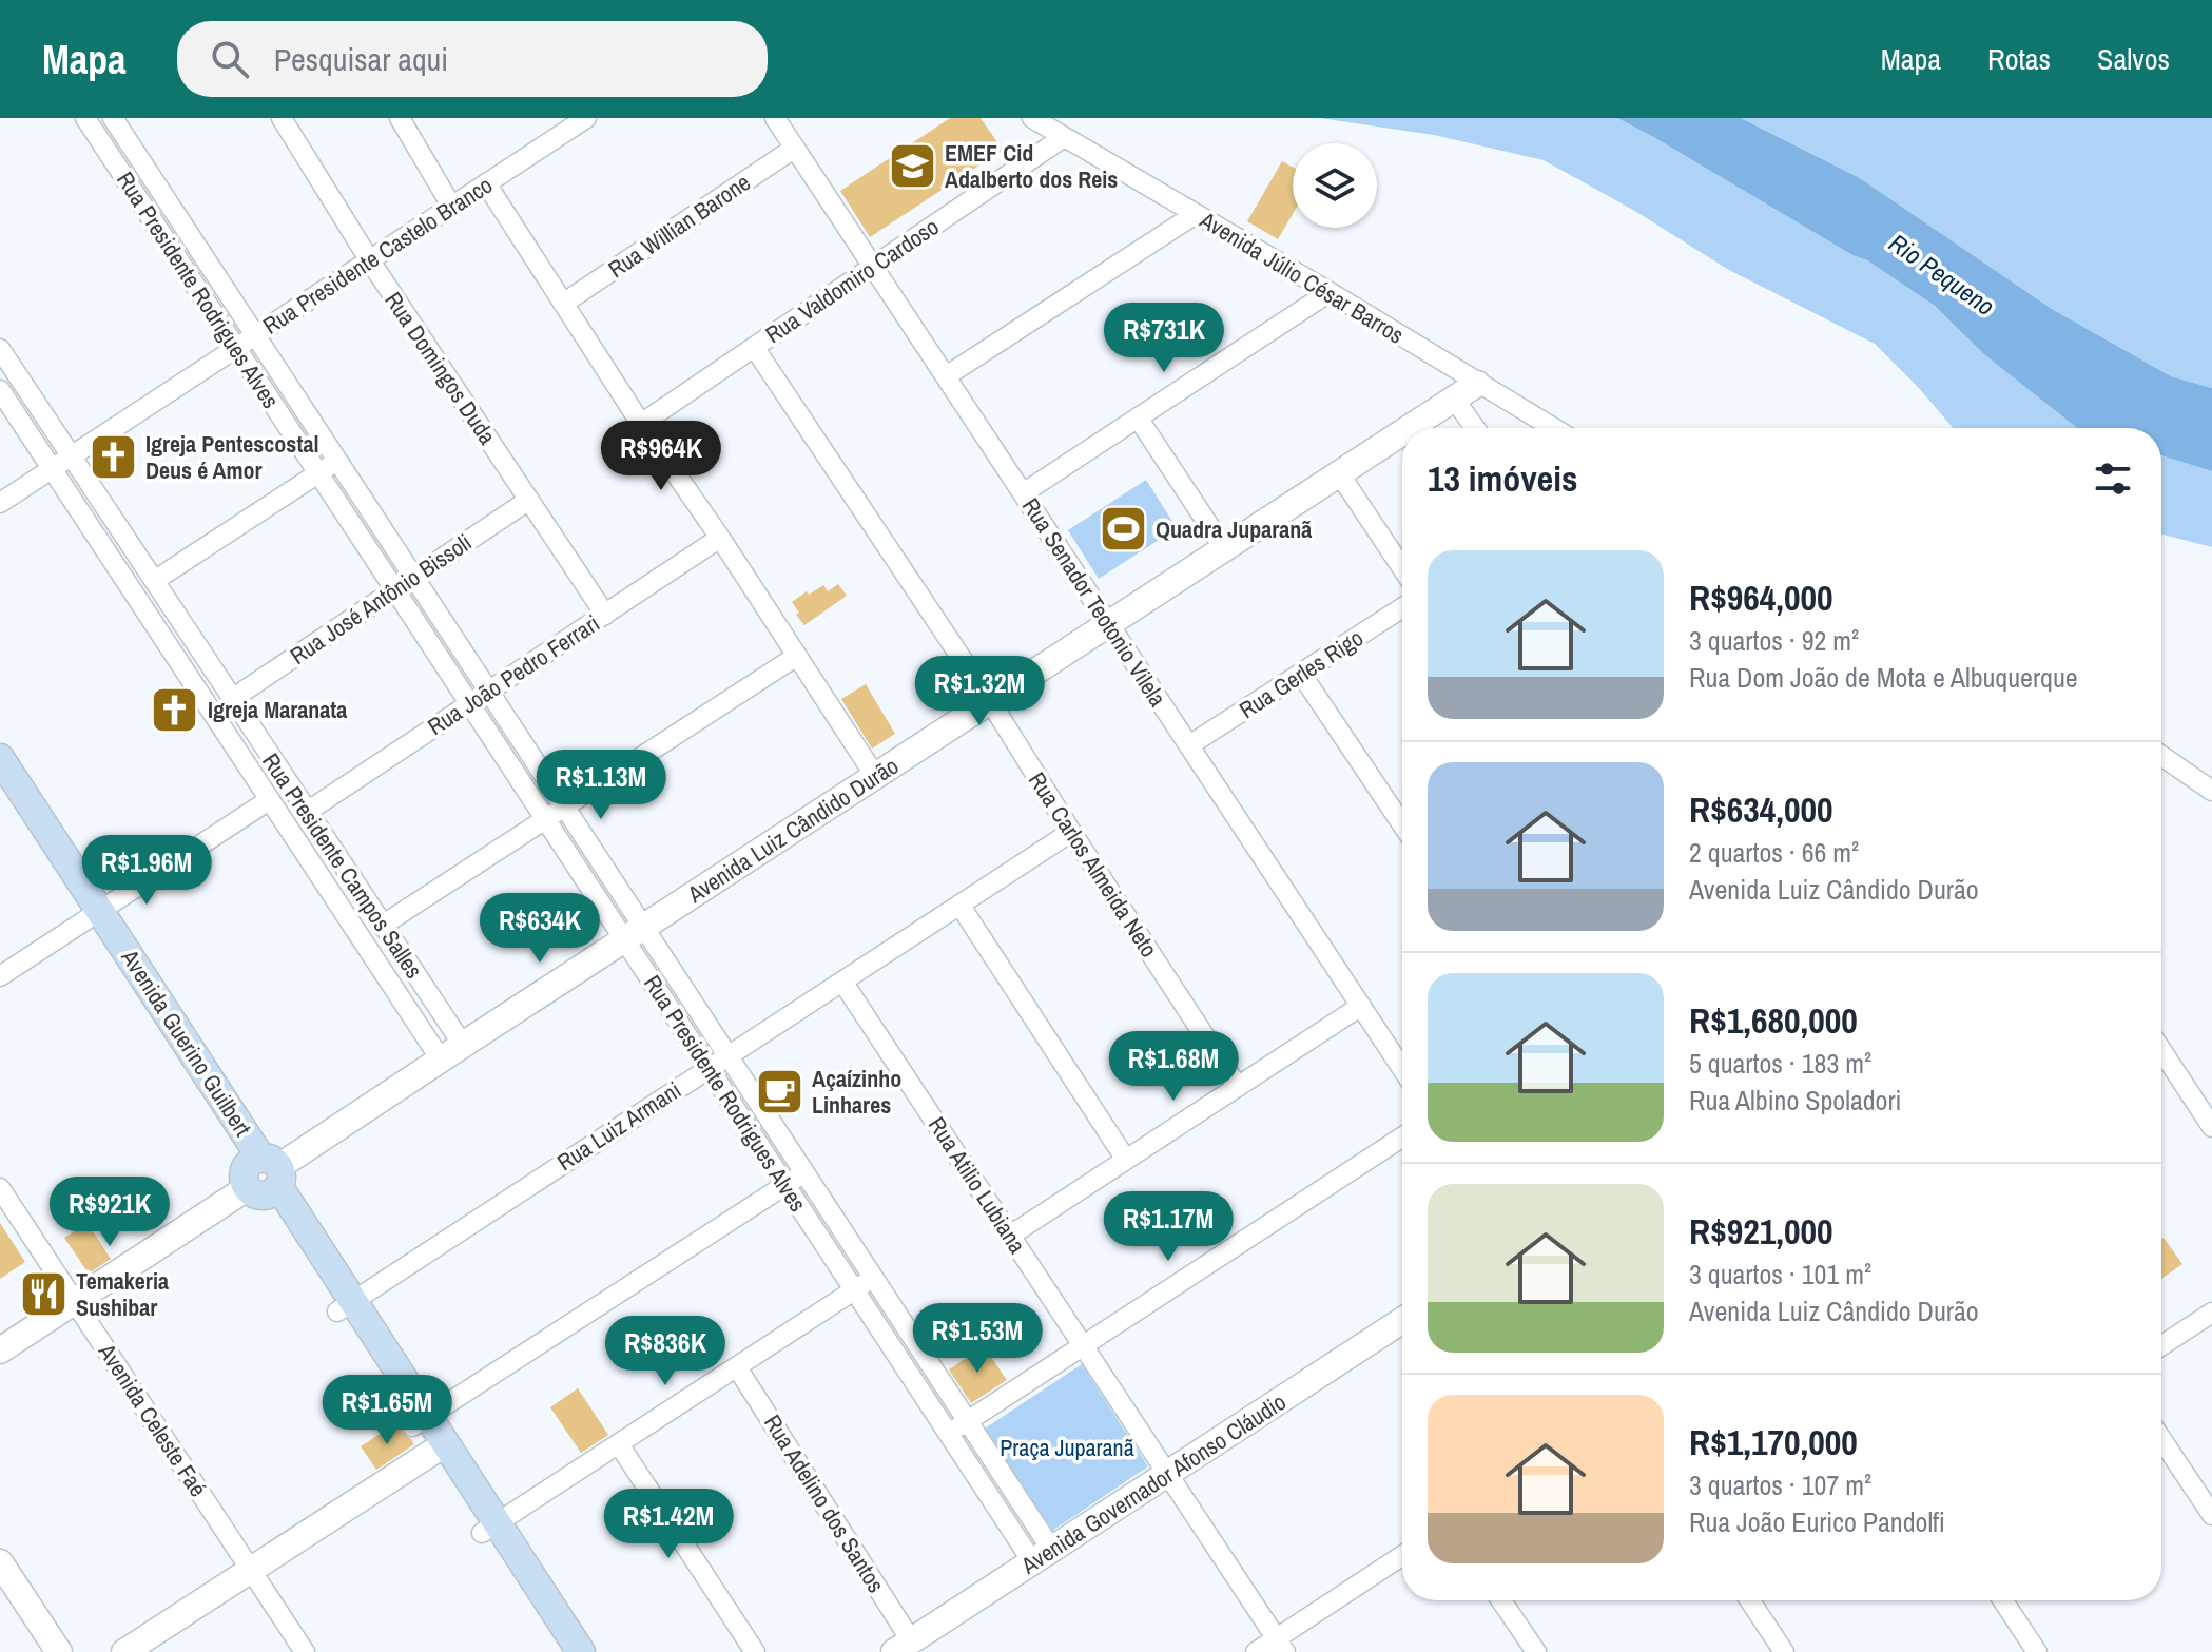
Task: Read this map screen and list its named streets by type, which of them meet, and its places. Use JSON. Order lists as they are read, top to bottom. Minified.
{"streets":{"main road":["Avenida Guerino Guilbert"],"street":["Rua Willian Barone","Rua Presidente Castelo Branco","Avenida Júlio César Barros","Rua Valdomiro Cardoso","Rua Presidente Rodrigues Alves","Rua Domingos Duda","Rua José Antônio Bissoli","Rua Senador Teotonio Vilela","Rua Gerles Rigo","Rua João Pedro Ferrari","Avenida Luiz Cândido Durão","Rua Carlos Almeida Neto","Rua Presidente Campos Salles","Rua Luiz Armani","Rua Atilio Lubiana","Avenida Celeste Faé","Avenida Governador Afonso Cláudio","Rua Adelino dos Santos"]},"crossings":[["Rua Willian Barone","Rua Senador Teotonio Vilela"],["Rua Presidente Castelo Branco","Rua Presidente Rodrigues Alves"],["Rua Presidente Castelo Branco","Rua Domingos Duda"],["Rua Presidente Castelo Branco","Rua Presidente Campos Salles"],["Avenida Júlio César Barros","Rua Valdomiro Cardoso"],["Avenida Júlio César Barros","Avenida Luiz Cândido Durão"],["Rua Valdomiro Cardoso","Rua Senador Teotonio Vilela"],["Rua Valdomiro Cardoso","Rua Carlos Almeida Neto"],["Rua Presidente Rodrigues Alves","Rua José Antônio Bissoli"],["Rua Presidente Rodrigues Alves","Rua João Pedro Ferrari"],["Rua Presidente Rodrigues Alves","Avenida Luiz Cândido Durão"],["Rua Presidente Rodrigues Alves","Rua Luiz Armani"],["Rua Presidente Rodrigues Alves","Avenida Governador Afonso Cláudio"],["Rua Domingos Duda","Rua José Antônio Bissoli"],["Rua Domingos Duda","Rua João Pedro Ferrari"],["Rua José Antônio Bissoli","Rua Presidente Campos Salles"],["Rua Senador Teotonio Vilela","Rua Gerles Rigo"],["Rua Senador Teotonio Vilela","Avenida Luiz Cândido Durão"],["Rua João Pedro Ferrari","Rua Presidente Campos Salles"],["Avenida Luiz Cândido Durão","Rua Carlos Almeida Neto"],["Avenida Luiz Cândido Durão","Rua Presidente Campos Salles"],["Avenida Luiz Cândido Durão","Avenida Guerino Guilbert"],["Avenida Luiz Cândido Durão","Avenida Celeste Faé"],["Rua Carlos Almeida Neto","Rua Luiz Armani"],["Avenida Guerino Guilbert","Rua Luiz Armani"],["Rua Luiz Armani","Rua Atilio Lubiana"],["Rua Atilio Lubiana","Avenida Governador Afonso Cláudio"],["Avenida Governador Afonso Cláudio","Rua Adelino dos Santos"]],"water":["Rio Pequeno"],"parks":["Praça Juparanã"],"places":{"school or university":["EMEF Cid Adalberto dos Reis"],"church":["Igreja Pentescostal Deus é Amor","Igreja Maranata"],"sports":["Quadra Juparanã"],"cafe":["Açaízinho Linhares"],"restaurant":["Temakeria Sushibar"]},"page":{"header":"Mapa","search":"Pesquisar aqui","nav":["Mapa","Rotas","Salvos"],"price":["R$731K","R$964K","R$1.32M","R$1.13M","R$1.96M","R$634K","R$1.68M","R$921K","R$1.17M","R$1.53M","R$836K","R$1.65M","R$1.42M"],"heading":"13 imóveis","list":[{"name":"R$964,000","note":"3 quartos · 92 m² · Rua Dom João de Mota e Albuquerque"},{"name":"R$634,000","note":"2 quartos · 66 m² · Avenida Luiz Cândido Durão"},{"name":"R$1,680,000","note":"5 quartos · 183 m² · Rua Albino Spoladori"},{"name":"R$921,000","note":"3 quartos · 101 m² · Avenida Luiz Cândido Durão"},{"name":"R$1,170,000","note":"3 quartos · 107 m² · Rua João Eurico Pandolfi"}]}}
